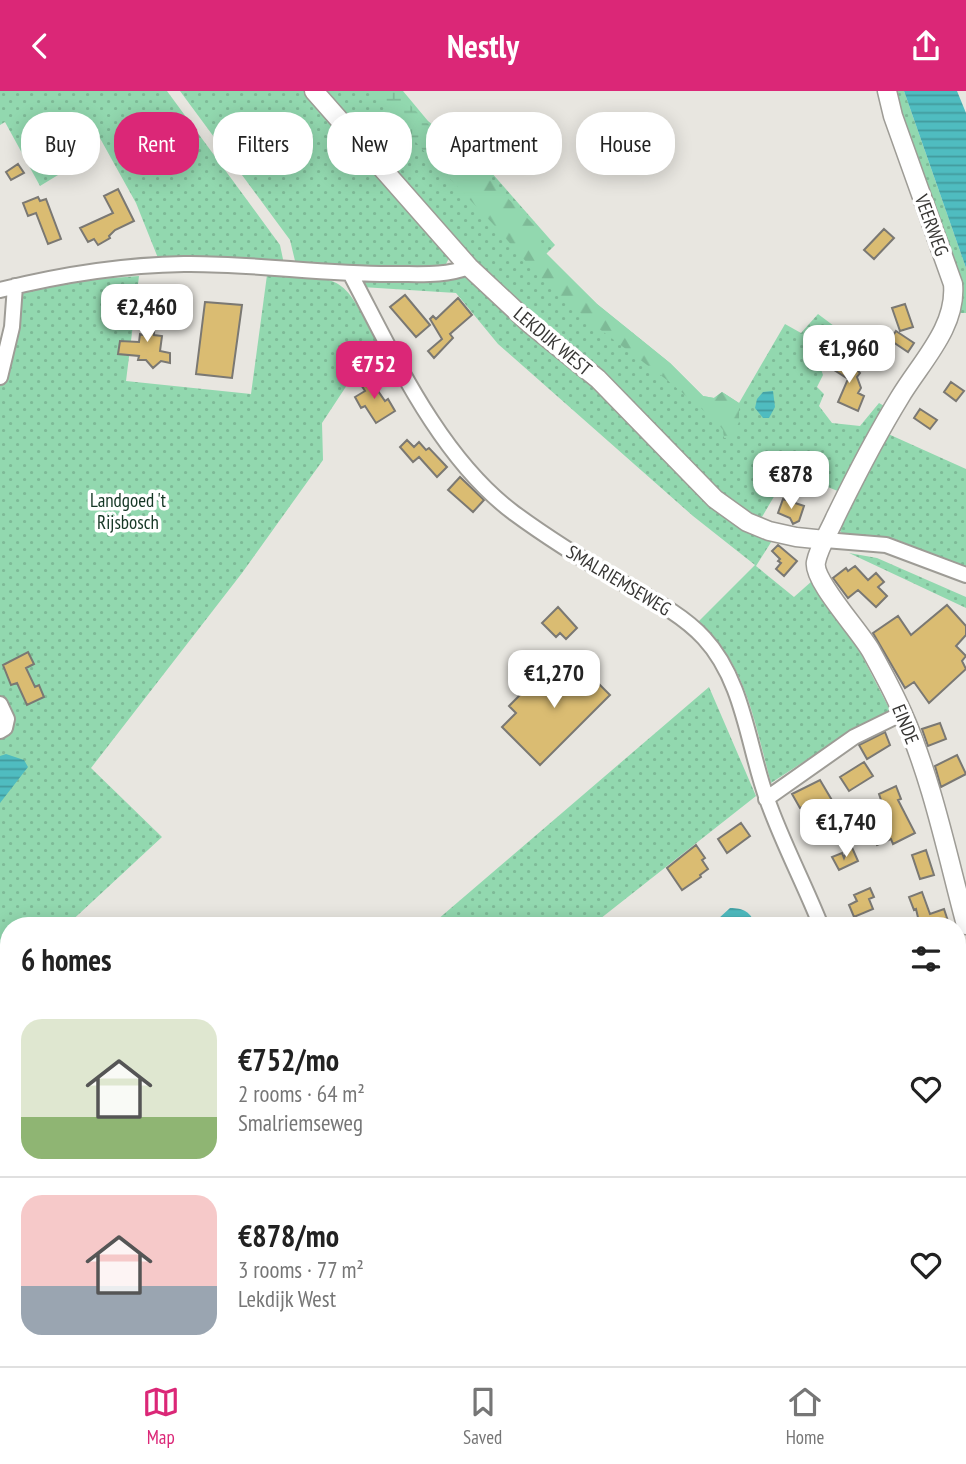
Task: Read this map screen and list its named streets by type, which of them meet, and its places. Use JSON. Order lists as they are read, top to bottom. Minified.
{"streets":{"street":["VEERWEG","LEKDIJK WEST","SMALRIEMSEWEG","EINDE"]},"crossings":[["VEERWEG","LEKDIJK WEST"],["VEERWEG","EINDE"],["LEKDIJK WEST","EINDE"]],"parks":["Landgoed 't Rijsbosch"],"page":{"header":"Nestly","chip":["Buy","Rent","Filters","New","Apartment","House"],"price":["€2,460","€1,960","€752","€878","€1,270","€1,740"],"heading":"6 homes","list":[{"name":"€752/mo","note":"2 rooms · 64 m² · Smalriemseweg"},{"name":"€878/mo","note":"3 rooms · 77 m² · Lekdijk West"}],"tabs":["Map","Saved","Home"]}}
